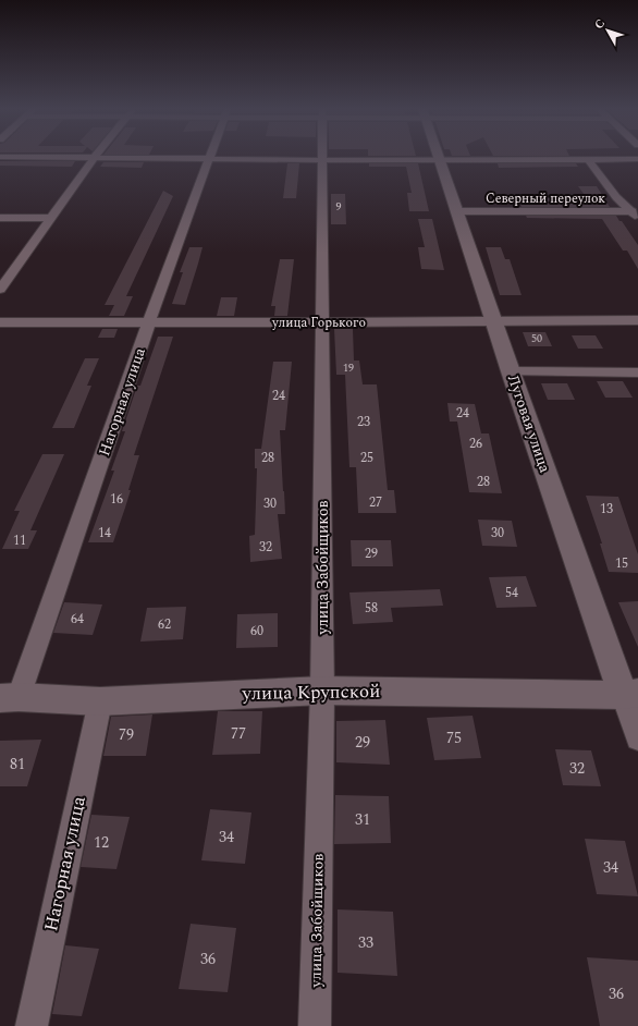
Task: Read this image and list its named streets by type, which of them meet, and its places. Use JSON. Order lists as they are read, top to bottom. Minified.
{"streets":{"main road":["Луговая улица","улица Крупской"],"street":["Северный переулок","улица Горького","Нагорная улица","улица Забойщиков"]},"crossings":[["Северный переулок","Луговая улица"],["улица Горького","Нагорная улица"],["улица Горького","Луговая улица"],["улица Горького","улица Забойщиков"],["Нагорная улица","улица Крупской"],["Луговая улица","улица Крупской"],["улица Забойщиков","улица Крупской"]],"house_numbers":["9","50","19","24","24","23","26","28","25","28","16","27","30","13","14","30","11","32","29","15","54","58","64","62","60","77","79","75","29","81","32","31","34","12","34","33","36","36"],"north":"top left"}
